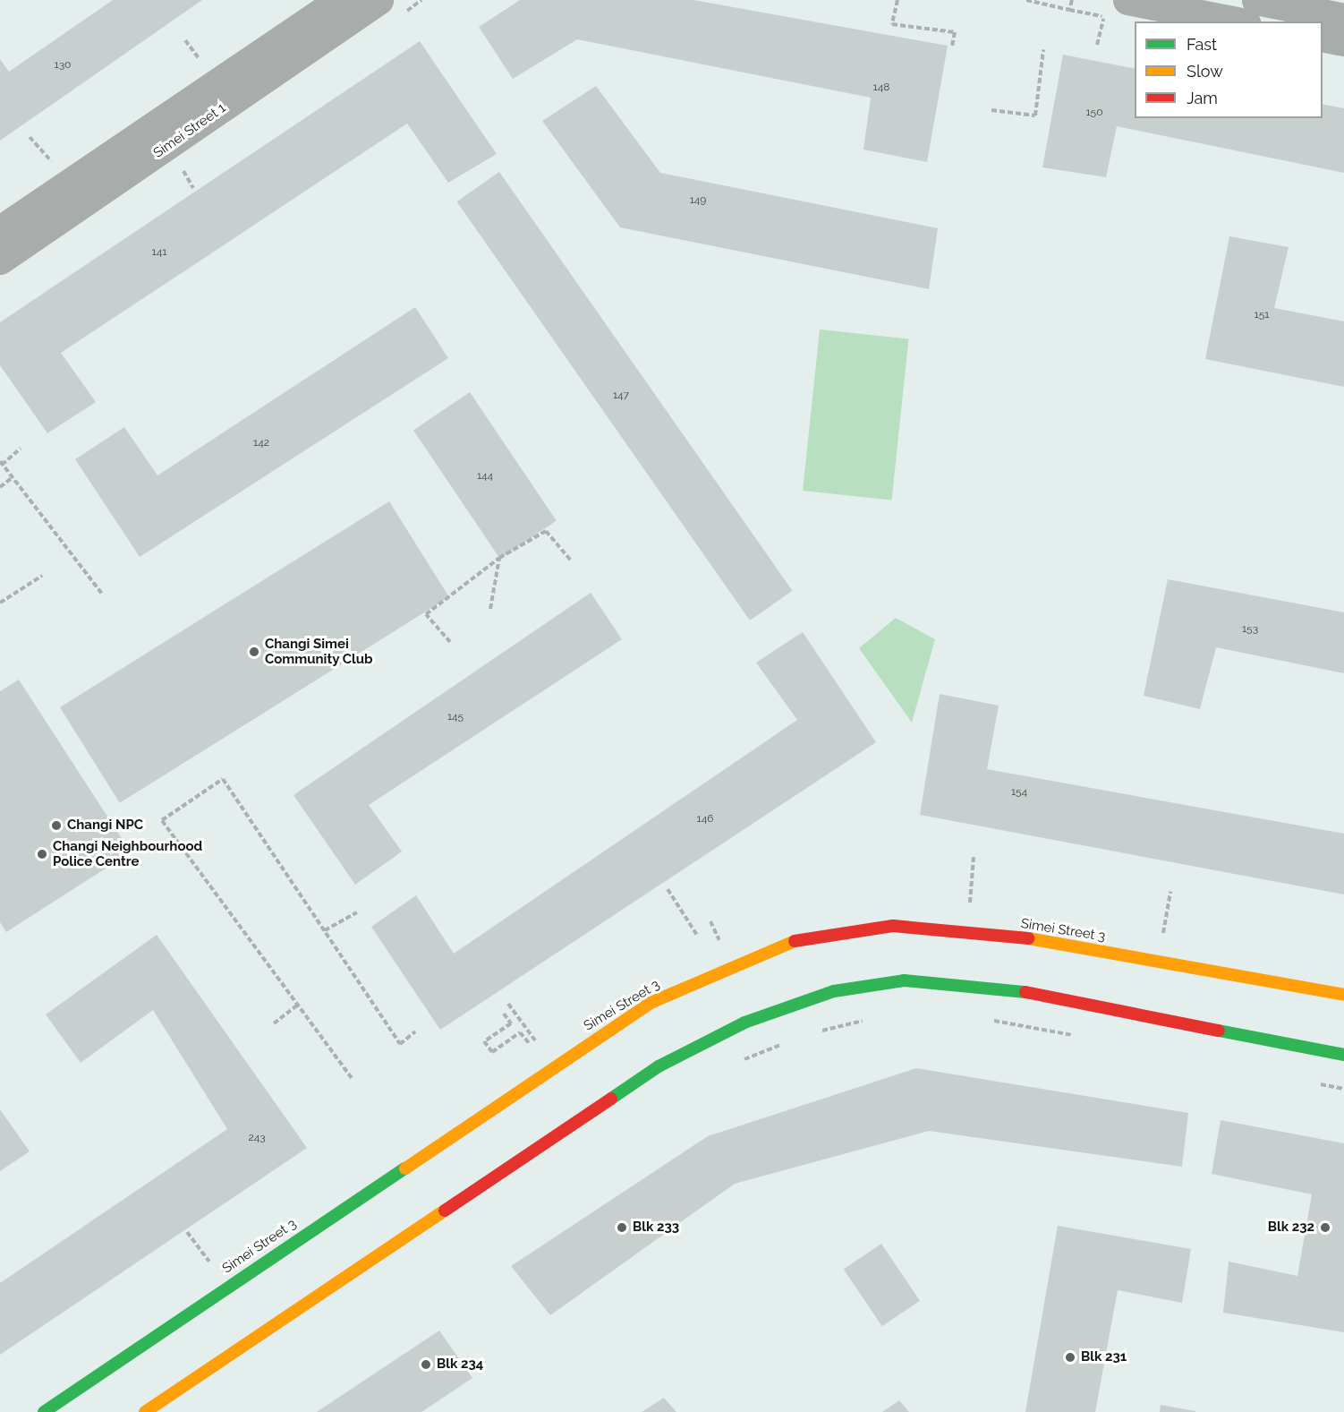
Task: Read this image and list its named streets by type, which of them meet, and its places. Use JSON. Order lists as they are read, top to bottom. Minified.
{"streets":{"main road":["Simei Street 3"],"street":["Simei Street 1"]},"places":["Changi Simei Community Club","Changi NPC","Changi Neighbourhood Police Centre","Blk 233","Blk 232","Blk 231","Blk 234"],"house_numbers":["130","148","150","149","141","151","147","142","144","153","145","154","146","243"],"legend":["Fast","Slow","Jam"]}
